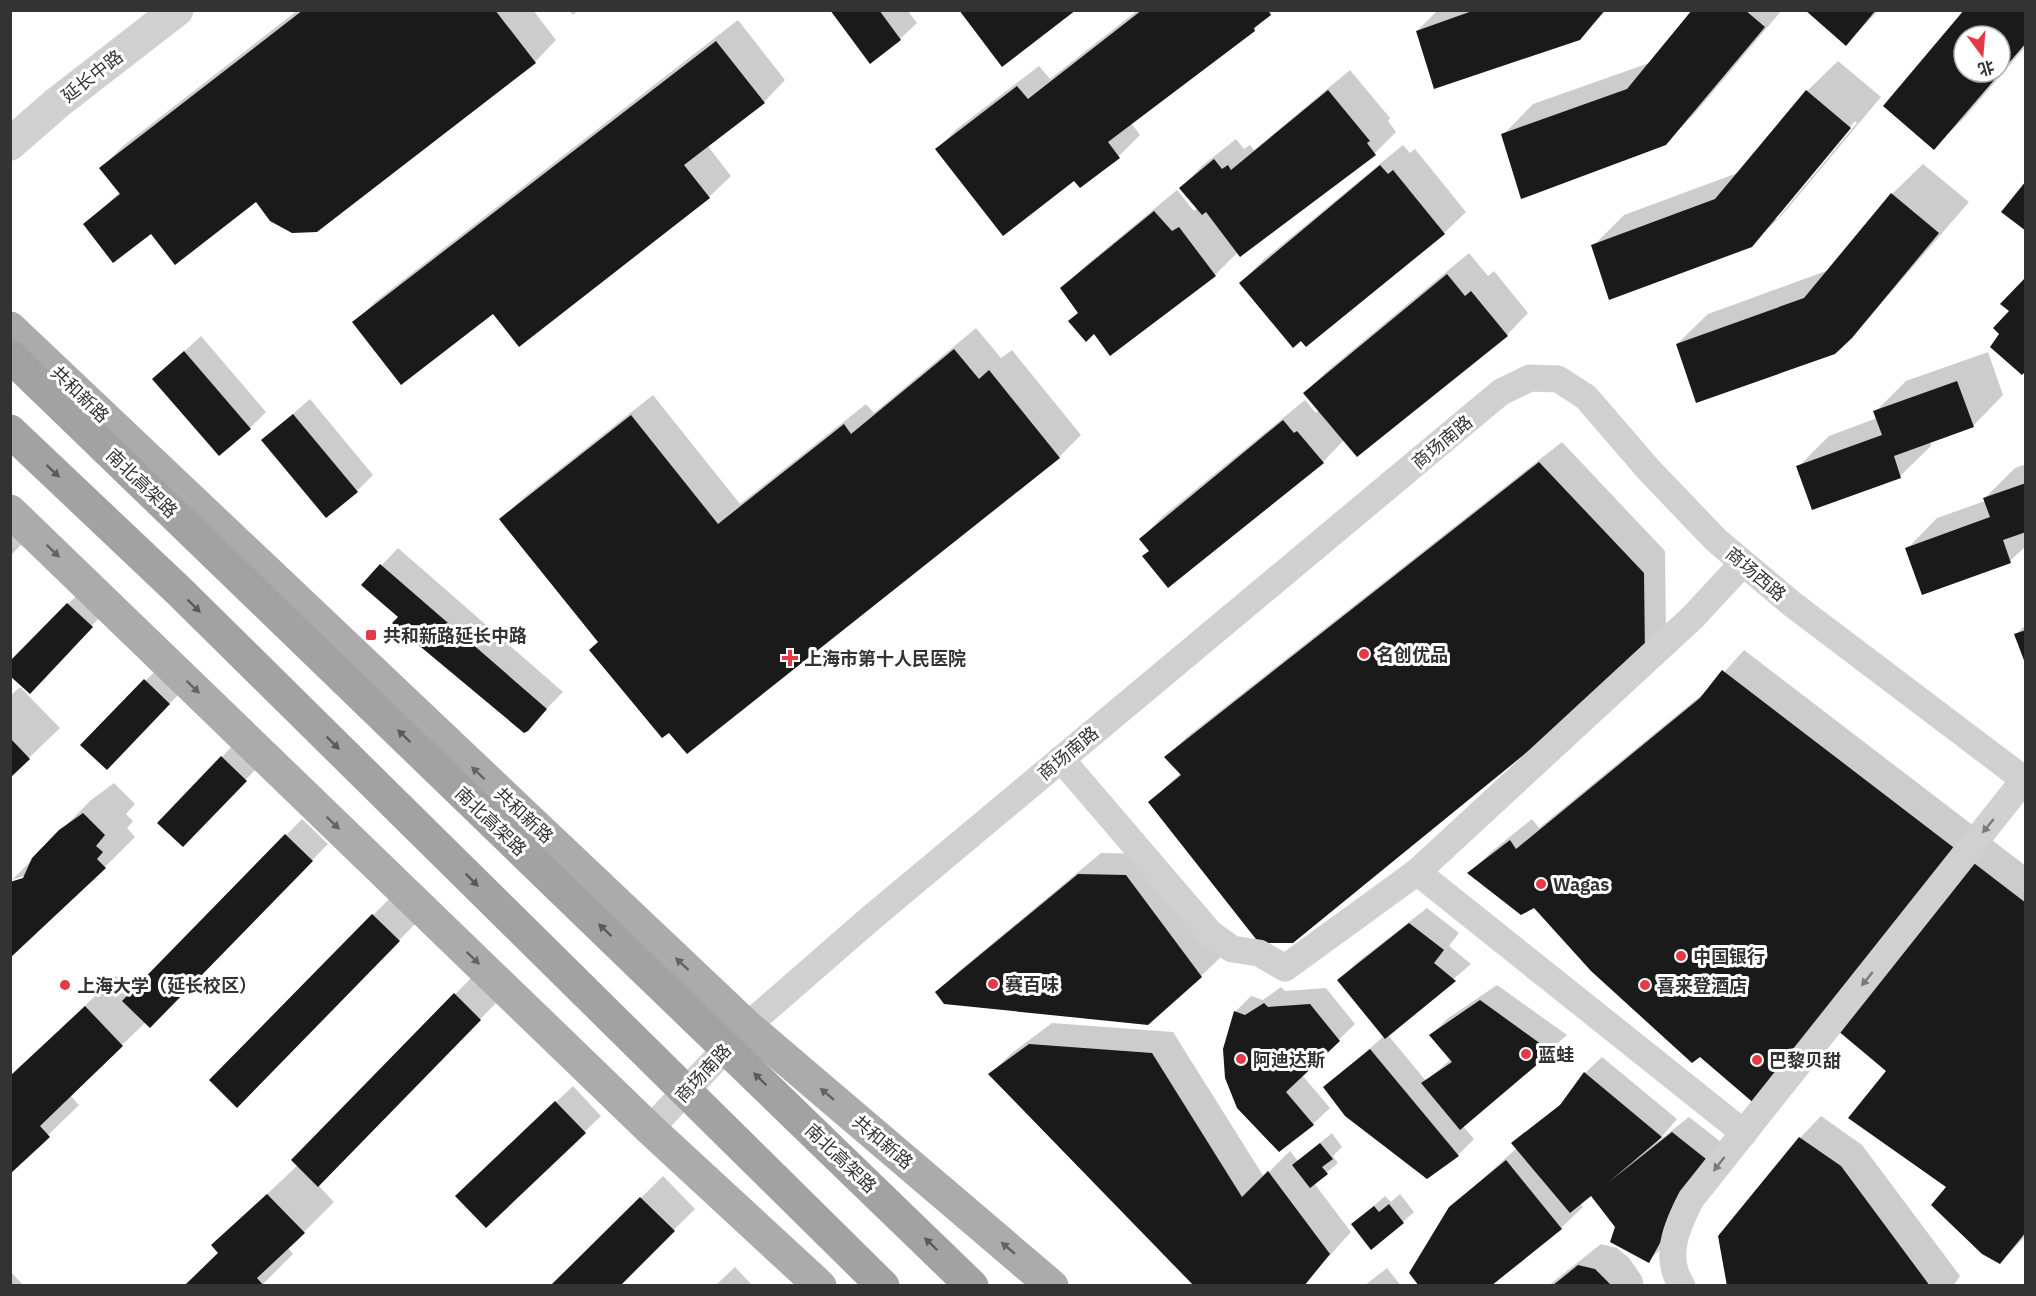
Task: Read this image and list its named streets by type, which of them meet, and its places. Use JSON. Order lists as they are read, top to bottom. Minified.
{"streets":{"highway":["南北高架路"],"main road":["共和新路"],"street":["延长中路","商场南路","商场西路"]},"crossings":[["共和新路","商场南路"],["商场南路","商场西路"]],"places":{"transit":["共和新路延长中路"],"other":["名创优品","Wagas","中国银行","赛百味","上海大学（延长校区）","喜来登酒店","蓝蛙","阿迪达斯","巴黎贝甜"],"health":["上海市第十人民医院"]},"north":"bottom"}
